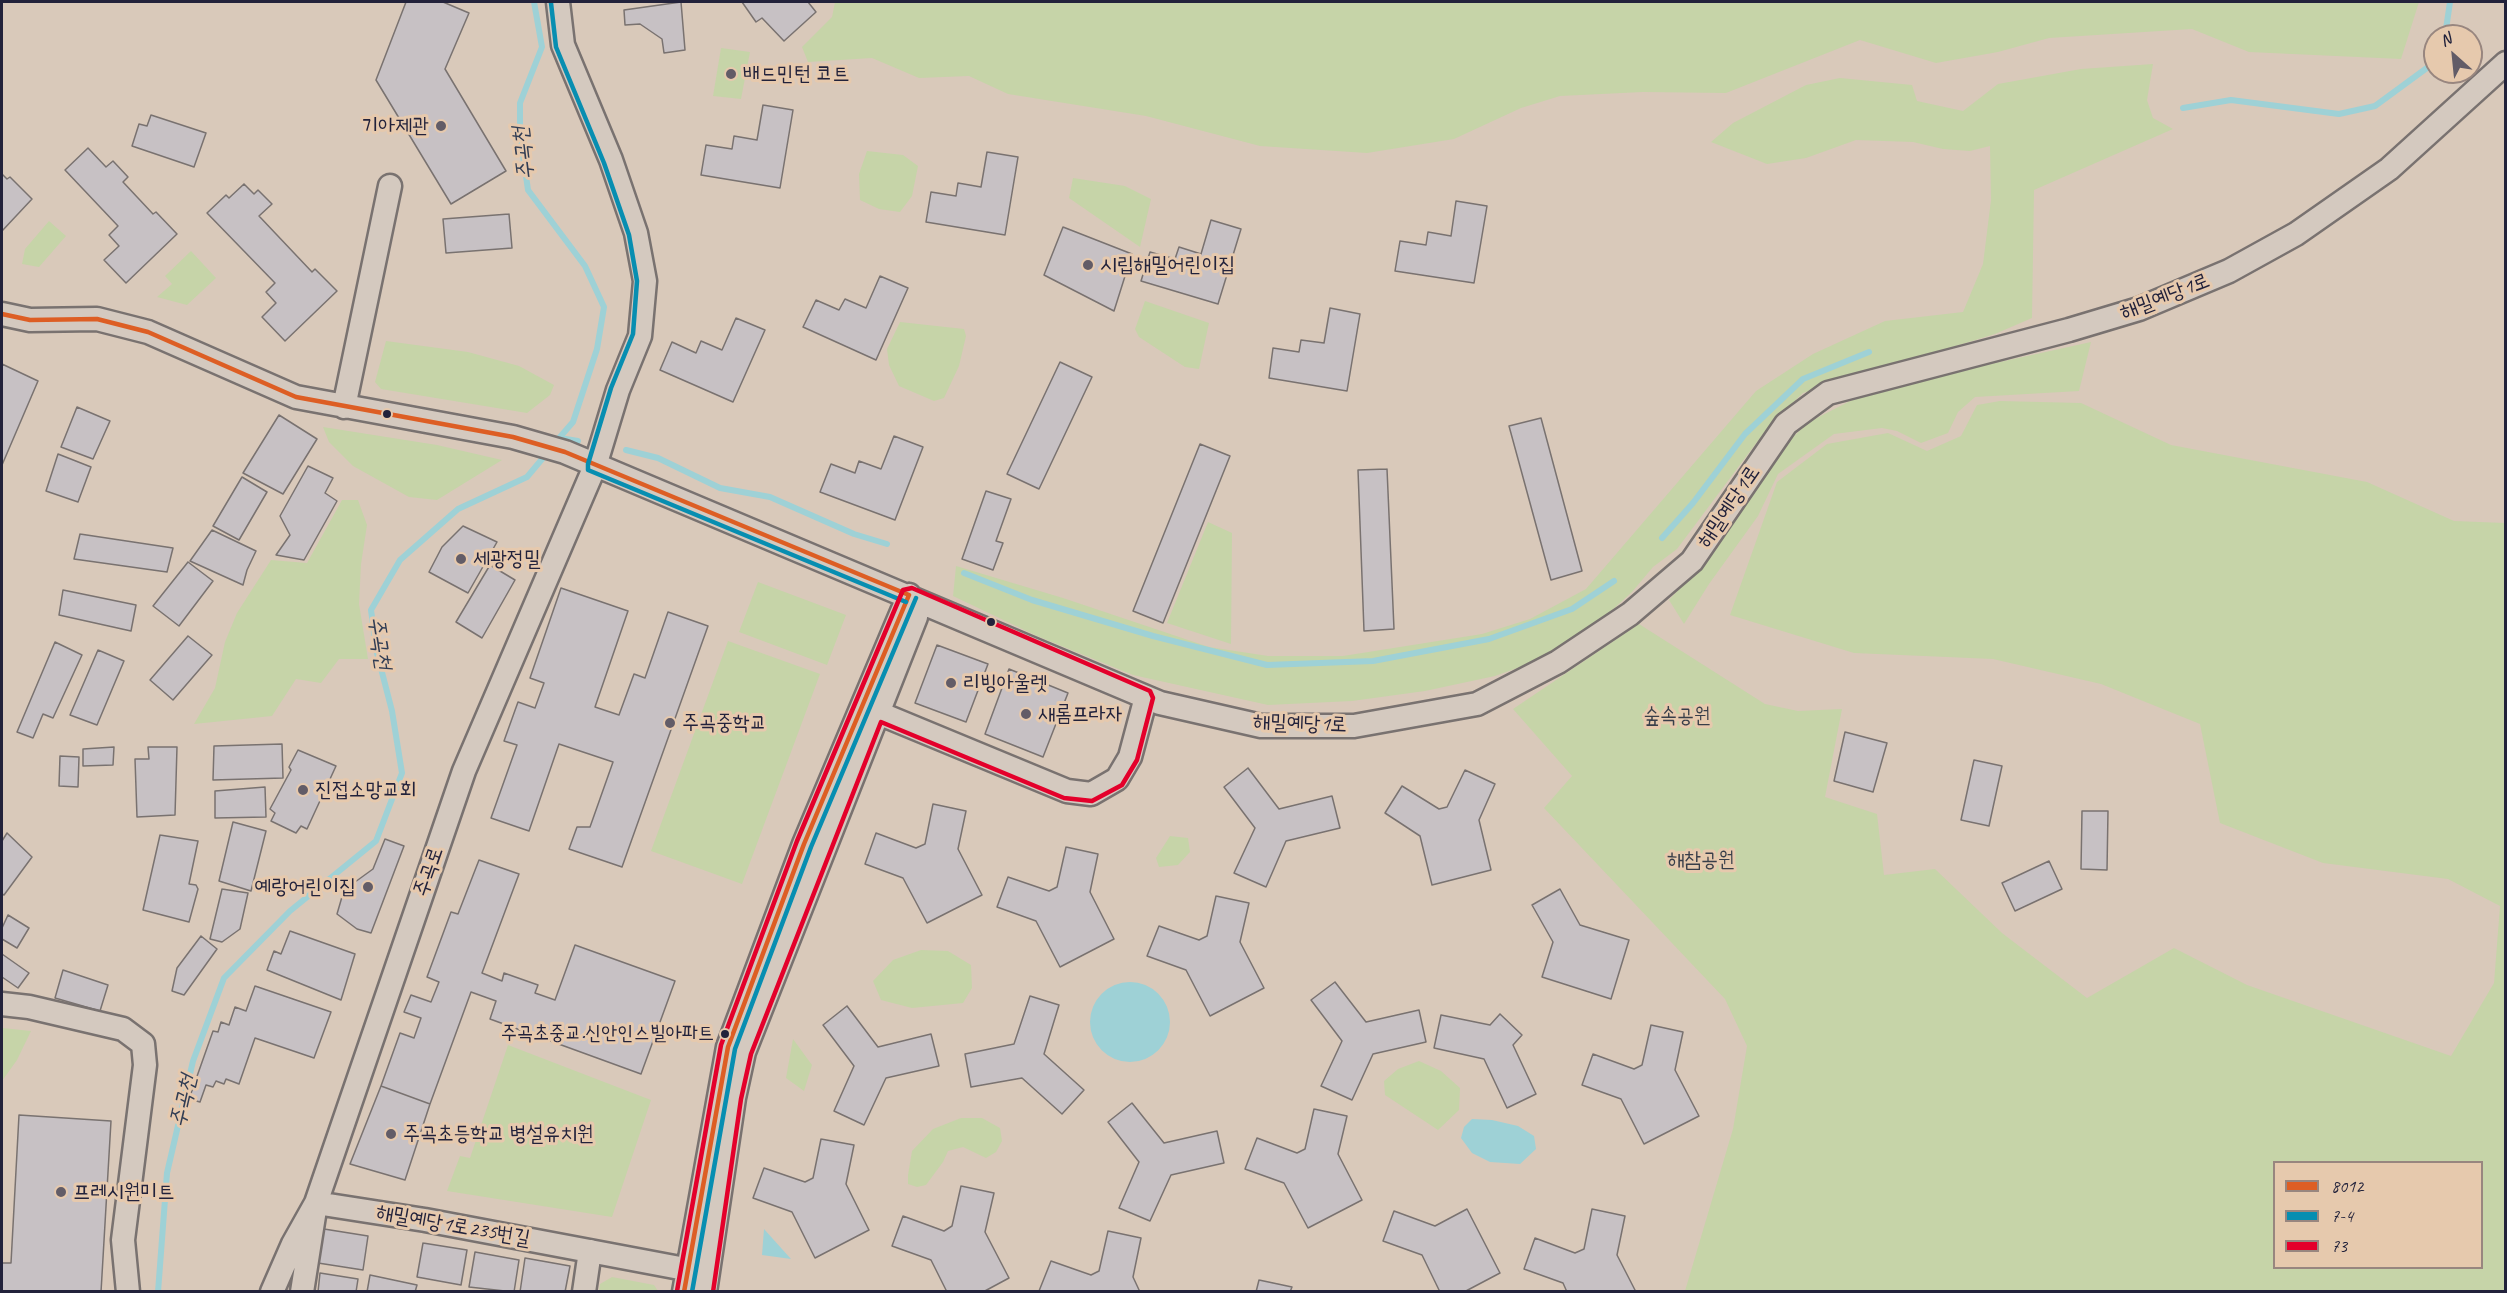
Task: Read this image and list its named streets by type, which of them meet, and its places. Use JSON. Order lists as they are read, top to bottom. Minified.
{"streets":{"street":["해밀예당1로","주곡로","해밀예당1로235번길"]},"crossings":[["주곡로","해밀예당1로235번길"]],"water":["주곡천"],"parks":["숲속공원","해참공원"],"places":["배드민턴 코트","기아제관","시립해밀어린이집","세광정밀","리빙아울렛","새롬프라자","주곡중학교","진접소망교회","예랑어린이집","주곡초중교.신안인스빌아파트","주곡초등학교 병설유치원","프레시원미트"],"lines":["transit line 7-4","transit line 8012","transit line 73"],"legend":["8012","7-4","73"],"north":"top left"}
